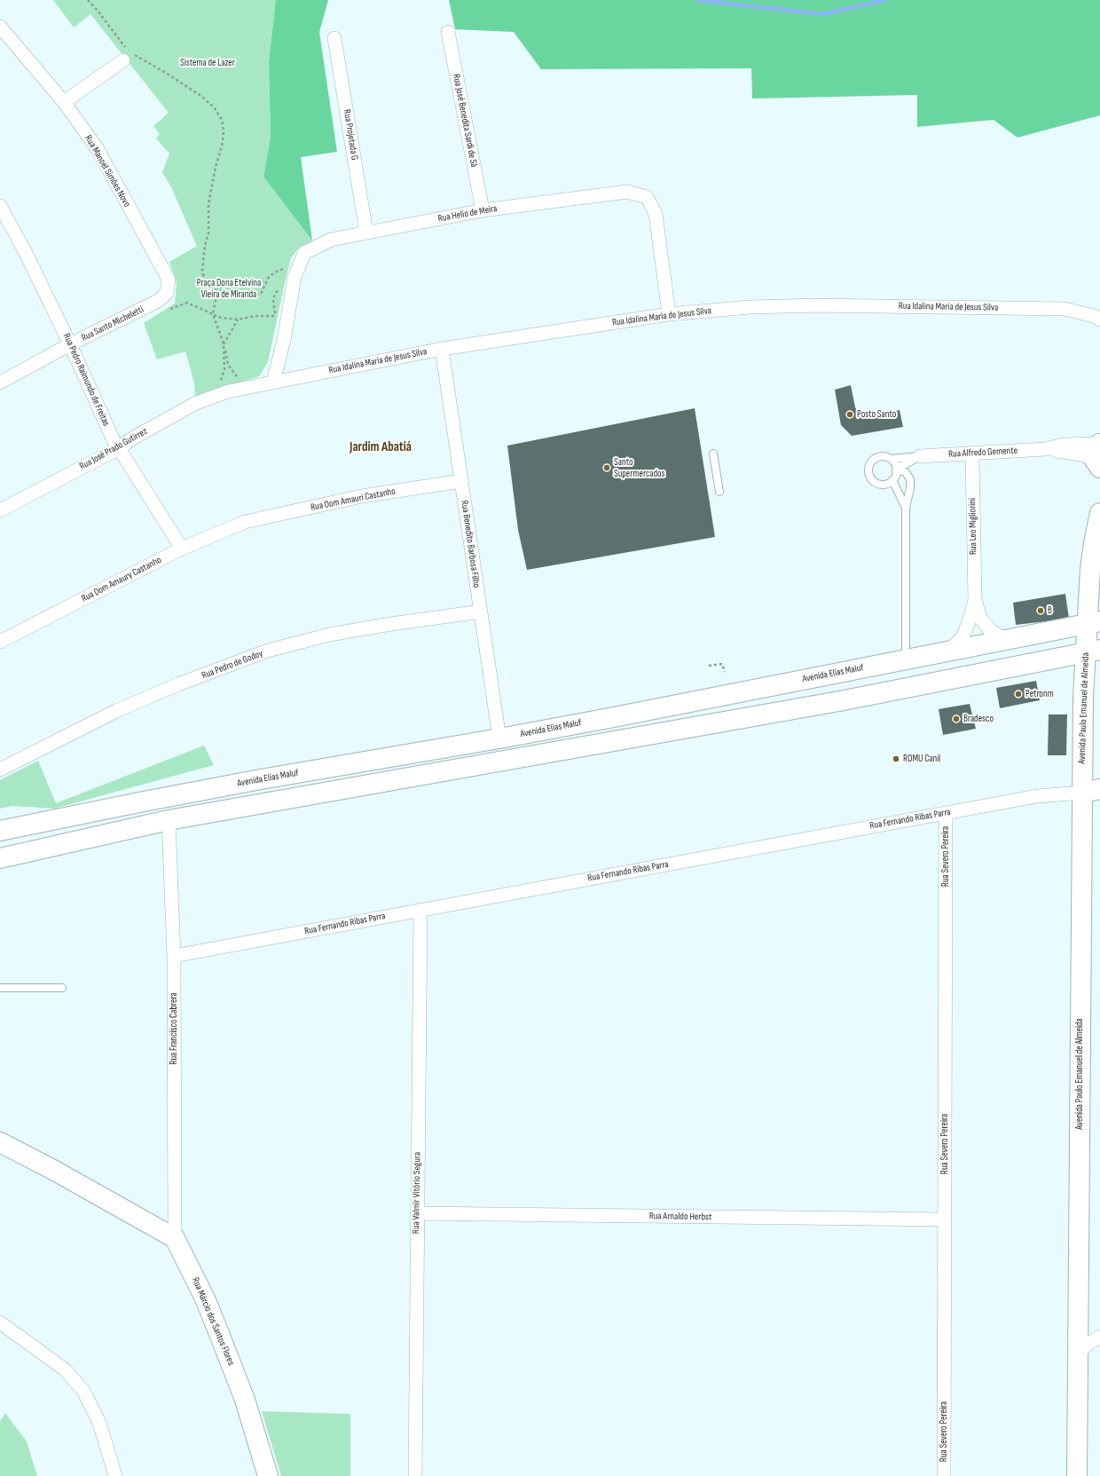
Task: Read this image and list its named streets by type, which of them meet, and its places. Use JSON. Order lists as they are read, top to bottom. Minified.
{"streets":{"main road":["Avenida Elias Maluf","Avenida Paulo Emanuel de Almeida","Rua Márcio dos Santos Flores"],"street":["Rua José Benedita Sardi de Sá","Rua Projetada G","Rua Manoel Simões Novo","Rua Helio de Meira","Rua Idalina Maria de Jesus Silva","Rua Santo Micheletti","Rua Pedro Raimundo de Freitas","Rua José Prado Gutirrez","Rua Alfredo Gemente","Rua Dom Amauri Castanho","Rua Leo Migliorini","Rua Benedito Barbosa Filho","Rua Dom Amaury Castanho","Rua Pedro de Godoy","Rua Fernando Ribas Parra","Rua Severo Pereira","Rua Francisco Cabrera","Rua Valmir Vitório Segura","Rua Arnaldo Herbst"]},"crossings":[["Rua José Benedita Sardi de Sá","Rua Helio de Meira"],["Rua Projetada G","Rua Helio de Meira"],["Rua Manoel Simões Novo","Rua Santo Micheletti"],["Rua Helio de Meira","Rua Idalina Maria de Jesus Silva"],["Rua Idalina Maria de Jesus Silva","Rua José Prado Gutirrez"],["Rua Idalina Maria de Jesus Silva","Rua Benedito Barbosa Filho"],["Rua Santo Micheletti","Rua Pedro Raimundo de Freitas"],["Rua Pedro Raimundo de Freitas","Rua José Prado Gutirrez"],["Rua Pedro Raimundo de Freitas","Rua Dom Amaury Castanho"],["Rua Alfredo Gemente","Rua Leo Migliorini"],["Rua Dom Amauri Castanho","Rua Benedito Barbosa Filho"],["Rua Dom Amauri Castanho","Rua Dom Amaury Castanho"],["Rua Leo Migliorini","Avenida Elias Maluf"],["Rua Benedito Barbosa Filho","Rua Pedro de Godoy"],["Rua Benedito Barbosa Filho","Avenida Elias Maluf"],["Avenida Elias Maluf","Avenida Paulo Emanuel de Almeida"],["Avenida Paulo Emanuel de Almeida","Rua Fernando Ribas Parra"],["Rua Fernando Ribas Parra","Rua Severo Pereira"],["Rua Fernando Ribas Parra","Rua Francisco Cabrera"],["Rua Fernando Ribas Parra","Rua Valmir Vitório Segura"],["Rua Severo Pereira","Rua Arnaldo Herbst"],["Rua Francisco Cabrera","Rua Márcio dos Santos Flores"],["Rua Valmir Vitório Segura","Rua Arnaldo Herbst"]],"districts":["Jardim Abatiá"],"parks":["Sistema de Lazer","Praça Dona Etelvina Vieira de Miranda"],"places":["Posto Santo","Santo Supermercados","B","Petronm","Bradesco","ROMU Canil"]}
